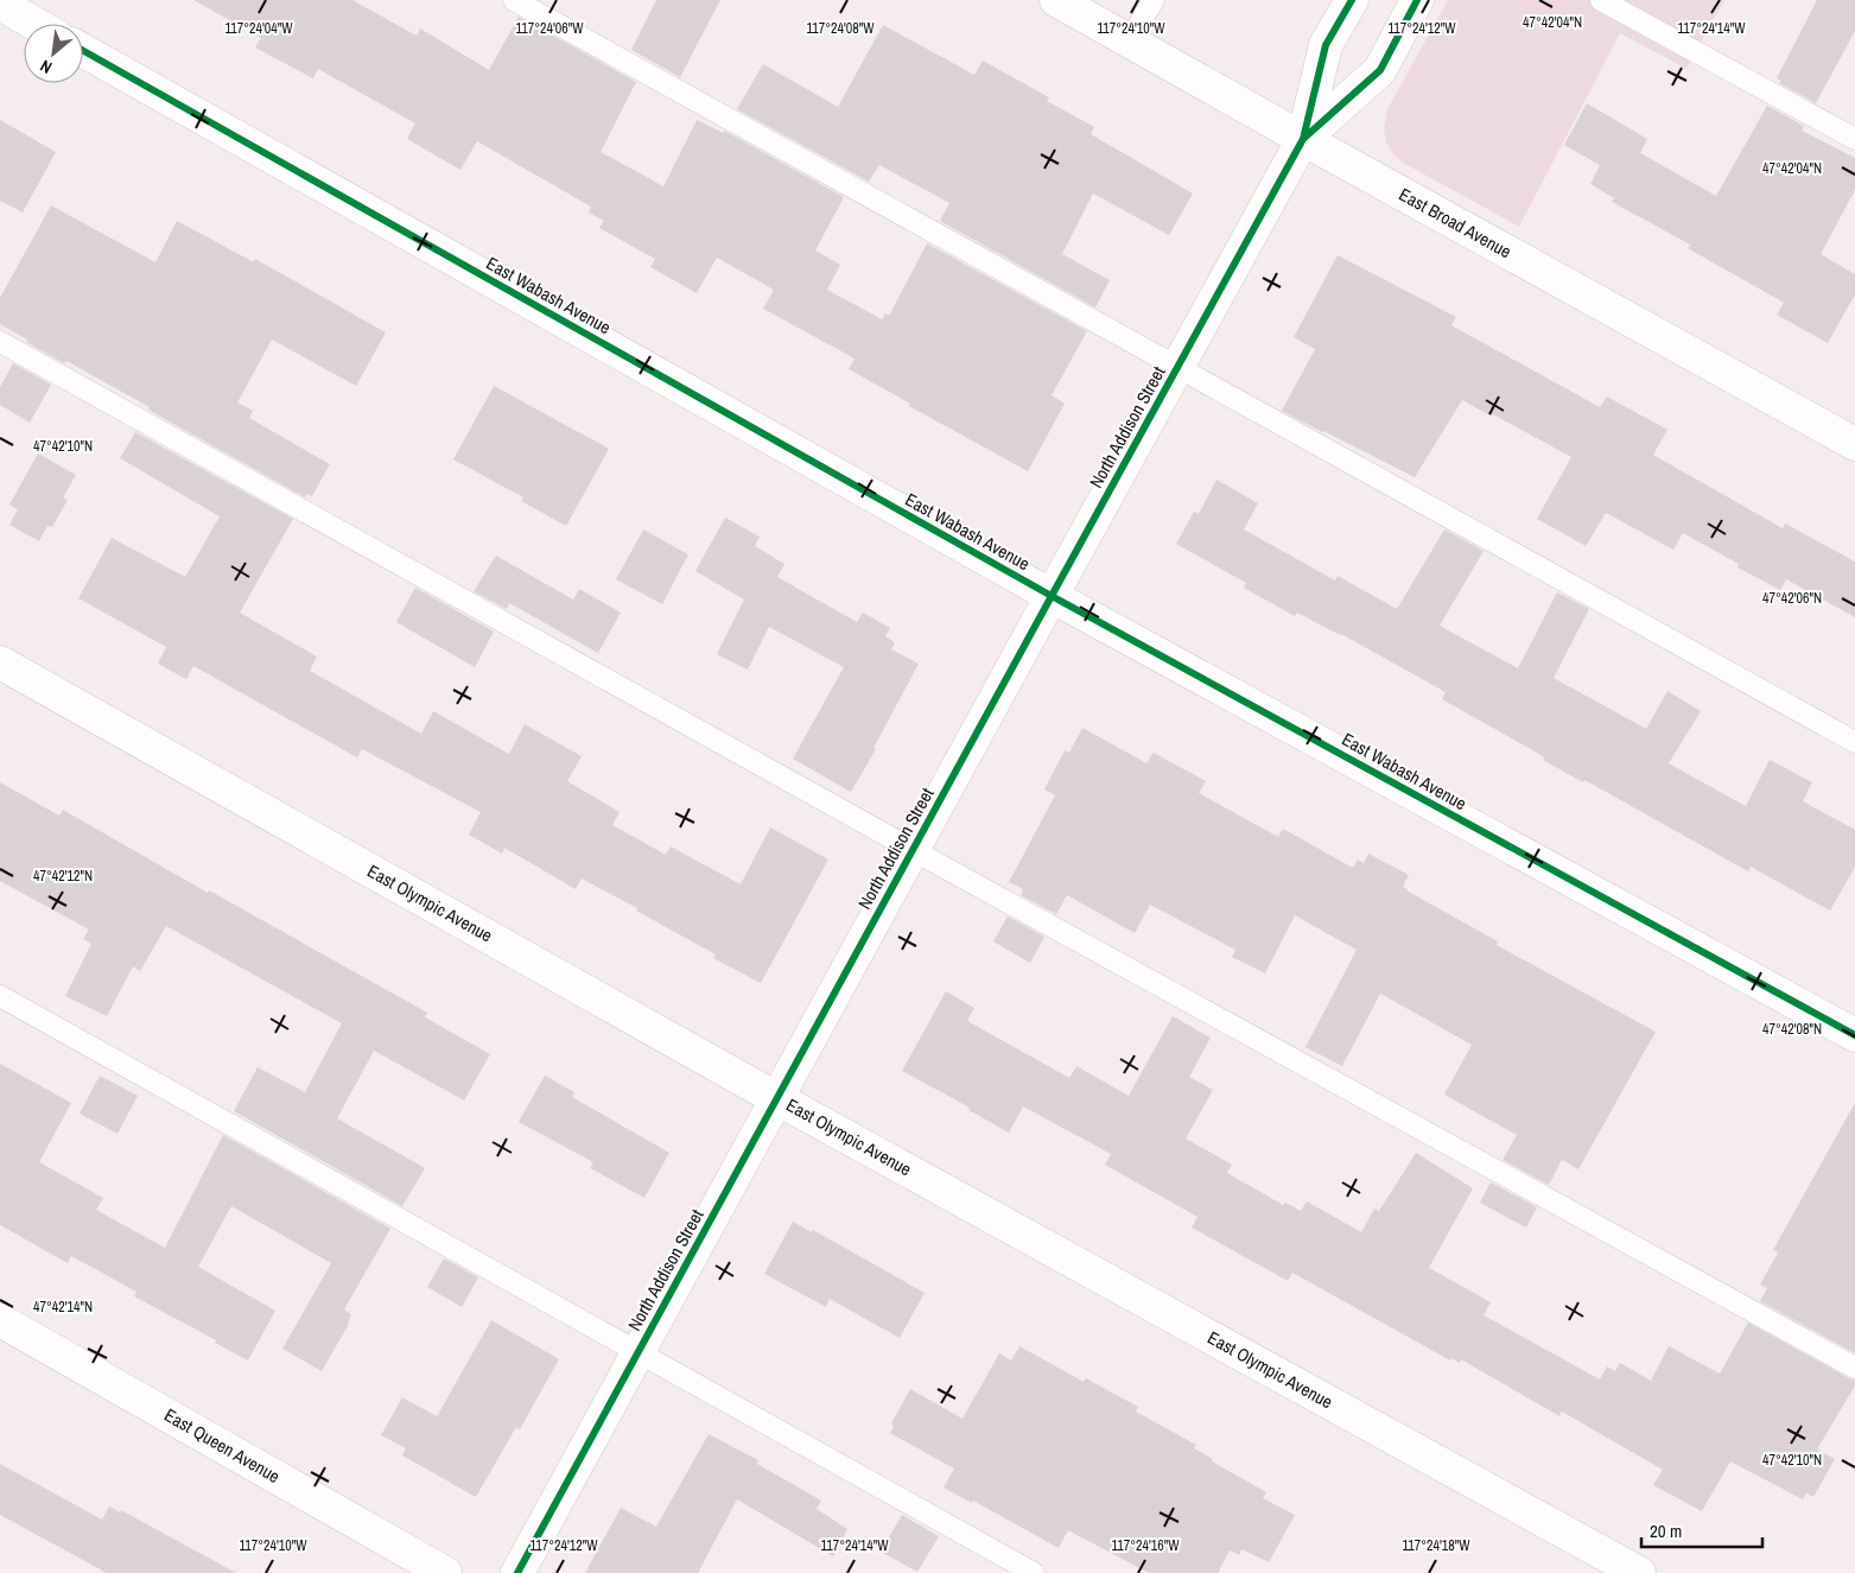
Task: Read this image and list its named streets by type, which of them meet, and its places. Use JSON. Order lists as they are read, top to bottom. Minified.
{"streets":{"street":["East Broad Avenue","East Wabash Avenue","North Addison Street","East Olympic Avenue","East Queen Avenue"]},"crossings":[["East Broad Avenue","North Addison Street"],["East Wabash Avenue","North Addison Street"],["North Addison Street","East Olympic Avenue"]],"scale_bar":"20 m","north":"bottom left","coordinates":["47°42'04\"N","117°24'04\"W","117°24'06\"W","117°24'08\"W","117°24'10\"W","117°24'12\"W","117°24'14\"W","47°42'10\"N","47°42'06\"N","47°42'12\"N","47°42'08\"N","47°42'14\"N","117°24'16\"W","117°24'18\"W"]}
